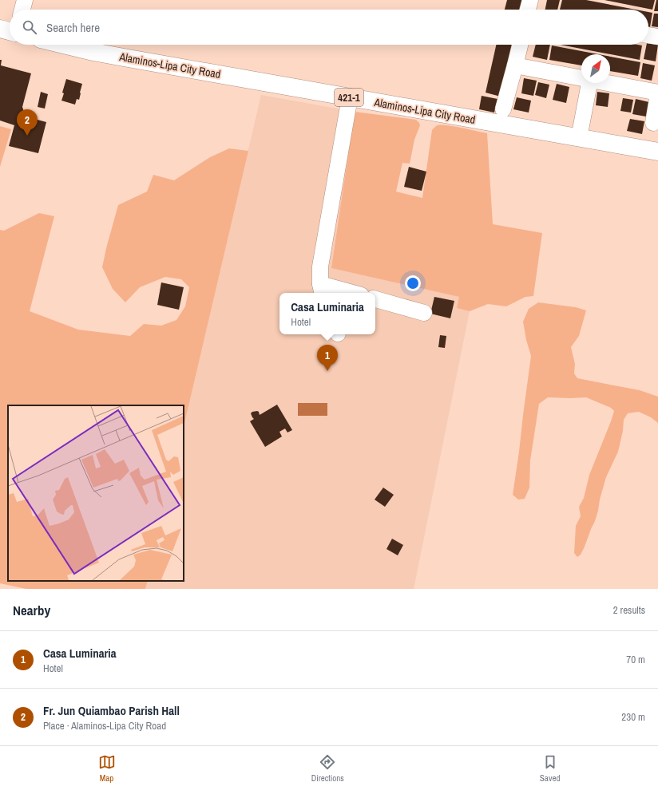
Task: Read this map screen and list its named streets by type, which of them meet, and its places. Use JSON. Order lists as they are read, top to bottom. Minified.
{"streets":{"main road":["Alaminos-Lipa City Road","421-1"]},"north":"top right","page":{"search":"Search here","pins":["2","1"],"popup":["Casa Luminaria","Hotel"],"heading":["Nearby","2 results"],"list":[{"mark":"1","name":"Casa Luminaria","note":"Hotel","value":"70 m"},{"mark":"2","name":"Fr. Jun Quiambao Parish Hall","note":"Place · Alaminos-Lipa City Road","value":"230 m"}],"nav":["Map","Directions","Saved"]}}
